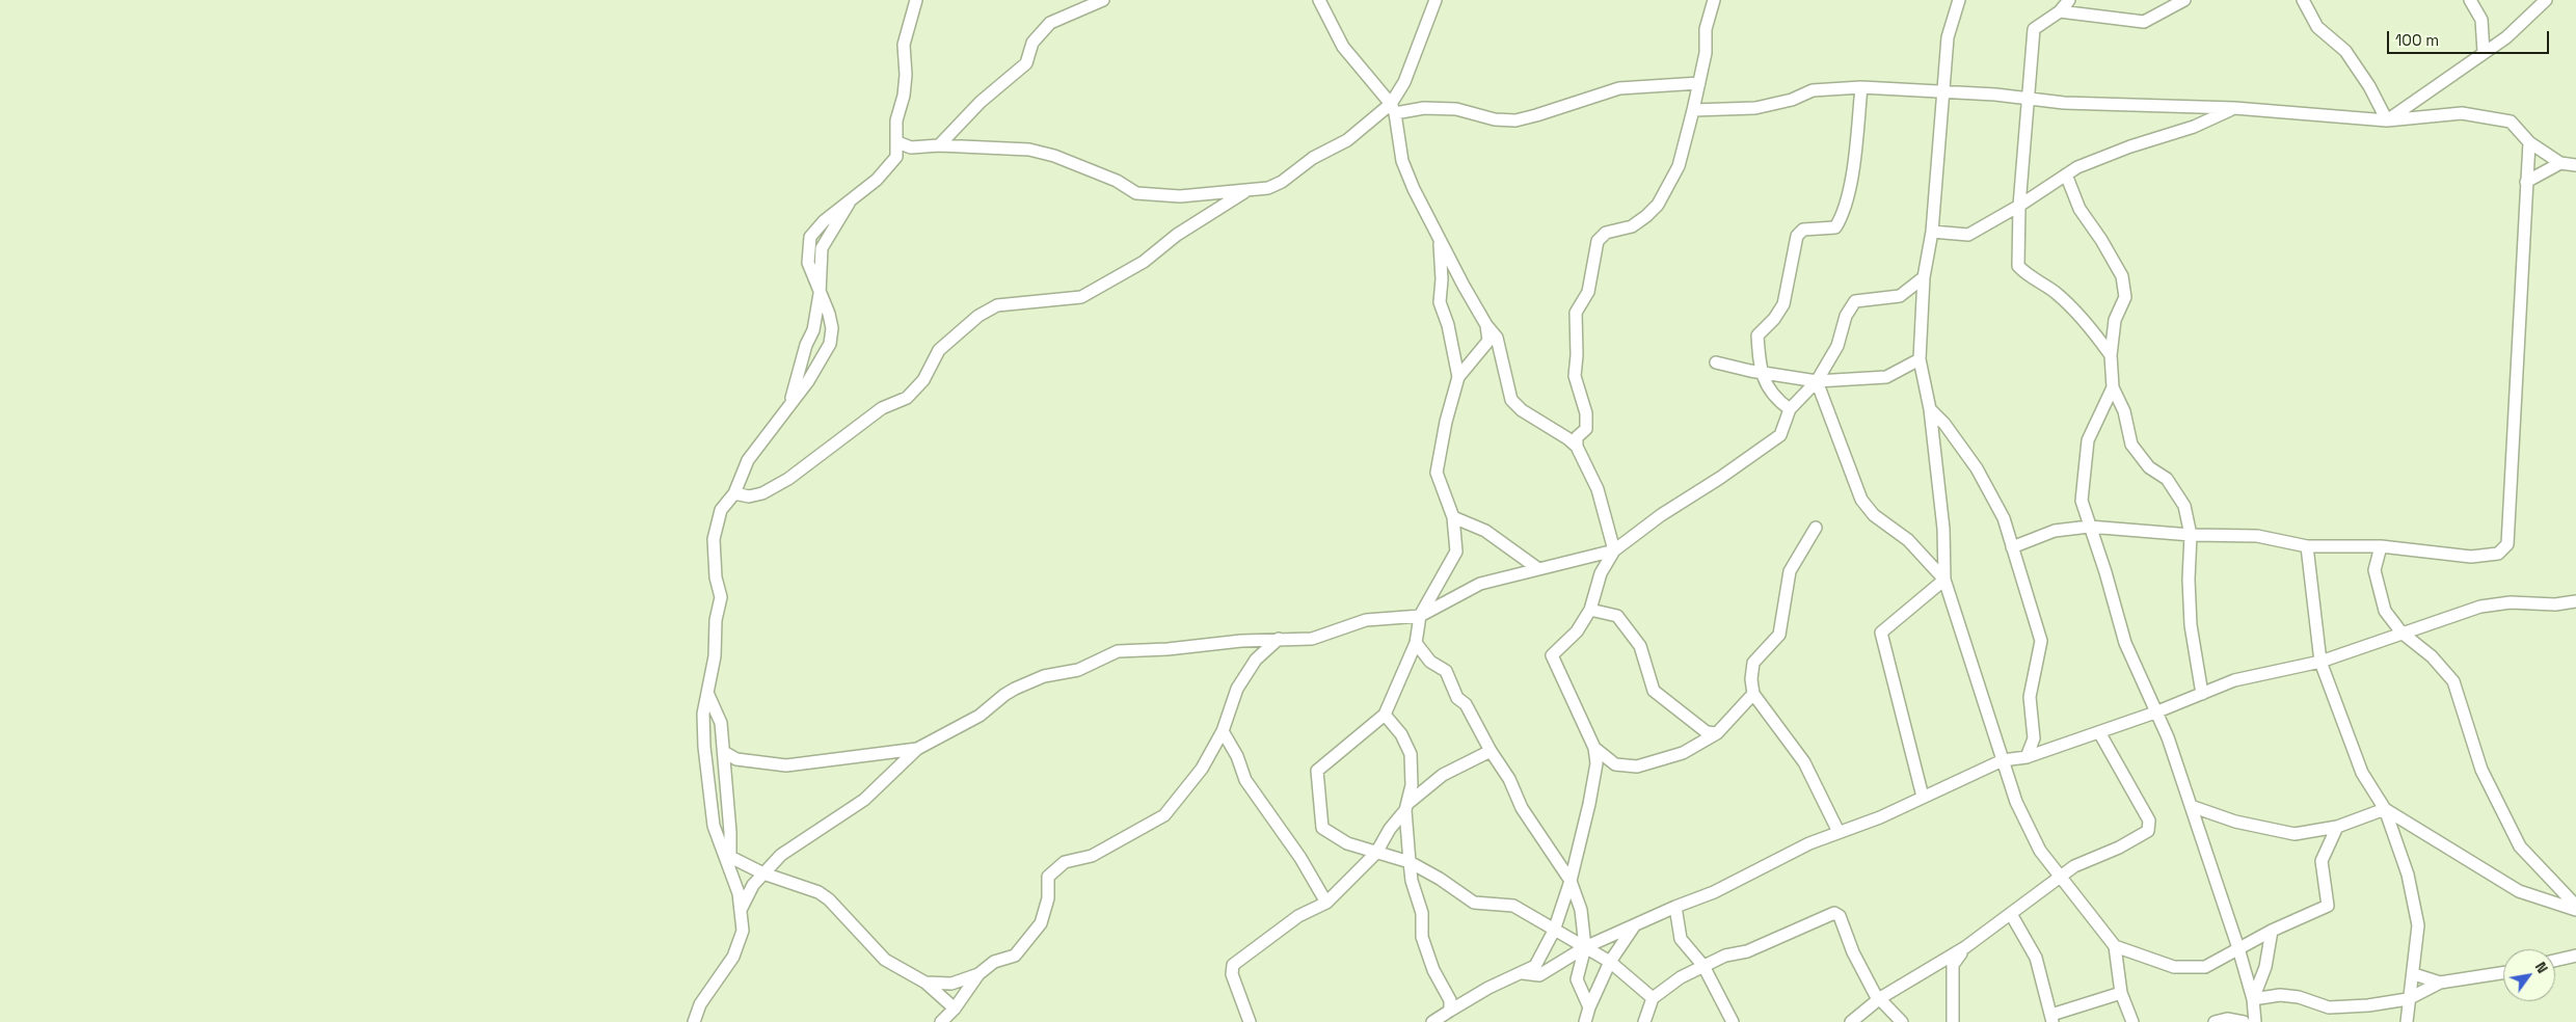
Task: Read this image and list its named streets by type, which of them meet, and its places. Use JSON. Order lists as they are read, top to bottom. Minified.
{"scale_bar":"100 m","north":"top right"}
